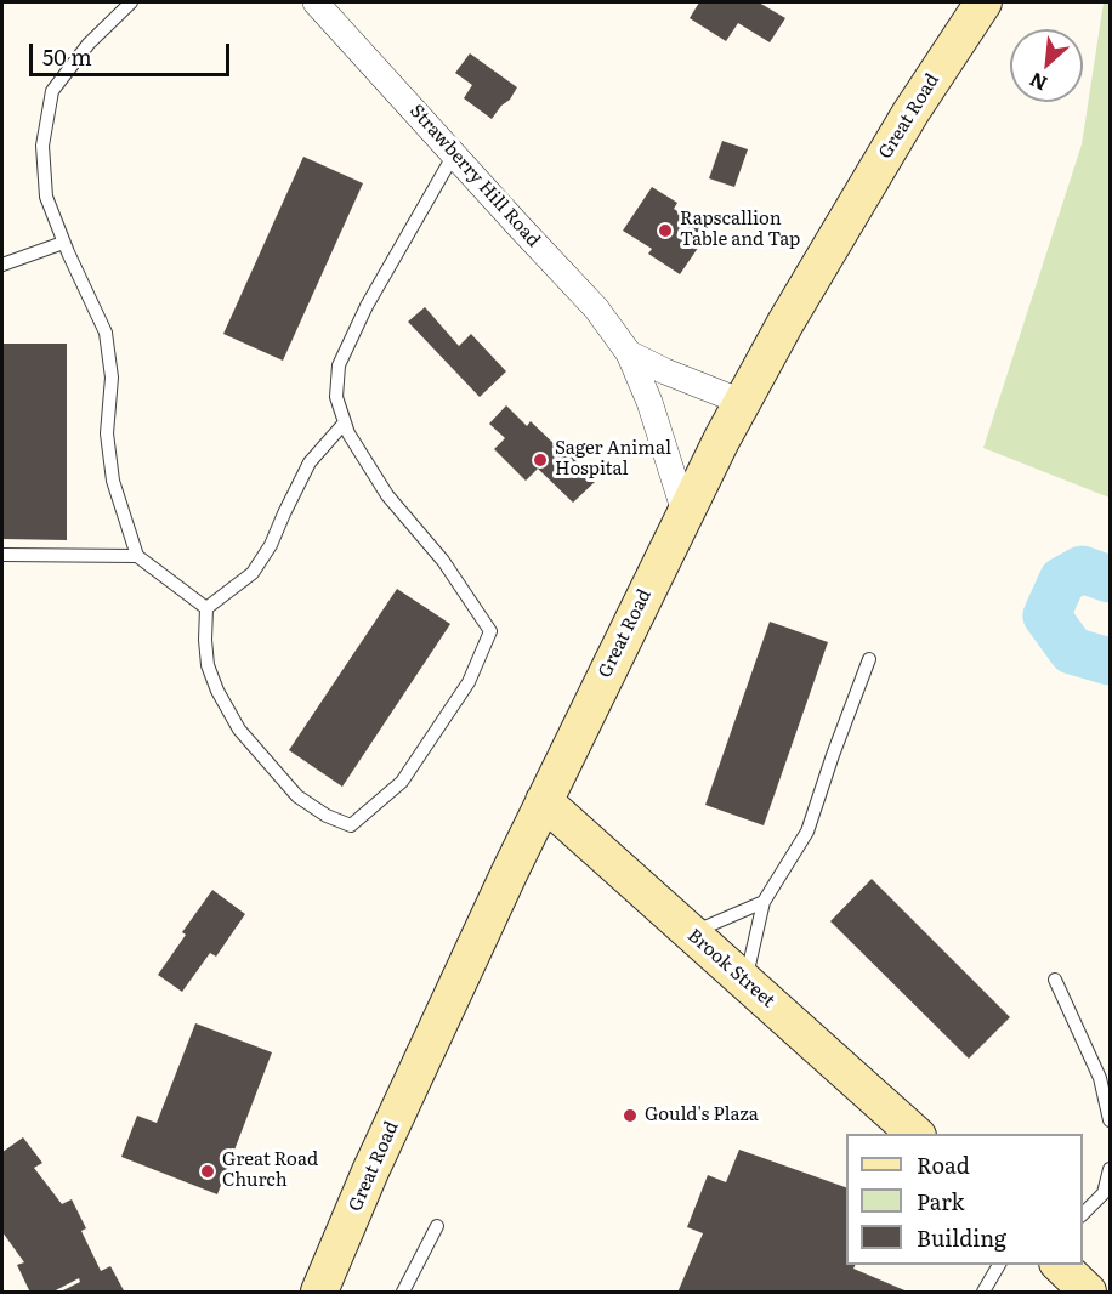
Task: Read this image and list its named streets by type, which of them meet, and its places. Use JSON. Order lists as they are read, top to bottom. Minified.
{"streets":{"main road":["Great Road","Brook Street"],"street":["Strawberry Hill Road"]},"crossings":[["Great Road","Strawberry Hill Road"],["Great Road","Brook Street"]],"places":["Rapscallion Table and Tap","Sager Animal Hospital","Gould's Plaza","Great Road Church"],"legend":["Road","Park","Building"],"scale_bar":"50 m","north":"bottom left"}
